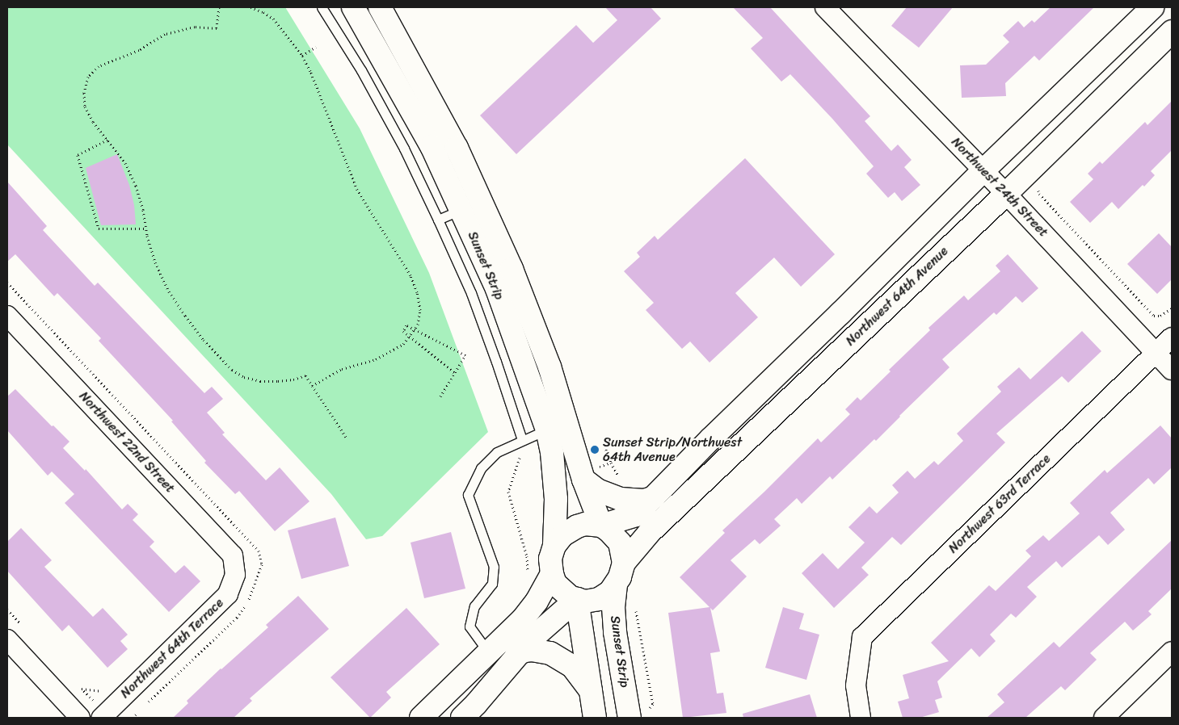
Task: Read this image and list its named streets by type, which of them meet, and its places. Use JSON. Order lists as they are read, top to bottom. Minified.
{"streets":{"street":["Northwest 24th Street","Sunset Strip","Northwest 64th Avenue","Northwest 22nd Street","Northwest 63rd Terrace","Northwest 64th Terrace"]},"crossings":[["Northwest 24th Street","Northwest 64th Avenue"],["Northwest 24th Street","Northwest 63rd Terrace"],["Sunset Strip","Northwest 64th Avenue"],["Northwest 22nd Street","Northwest 64th Terrace"]],"places":["Sunset Strip/Northwest 64th Avenue"]}
